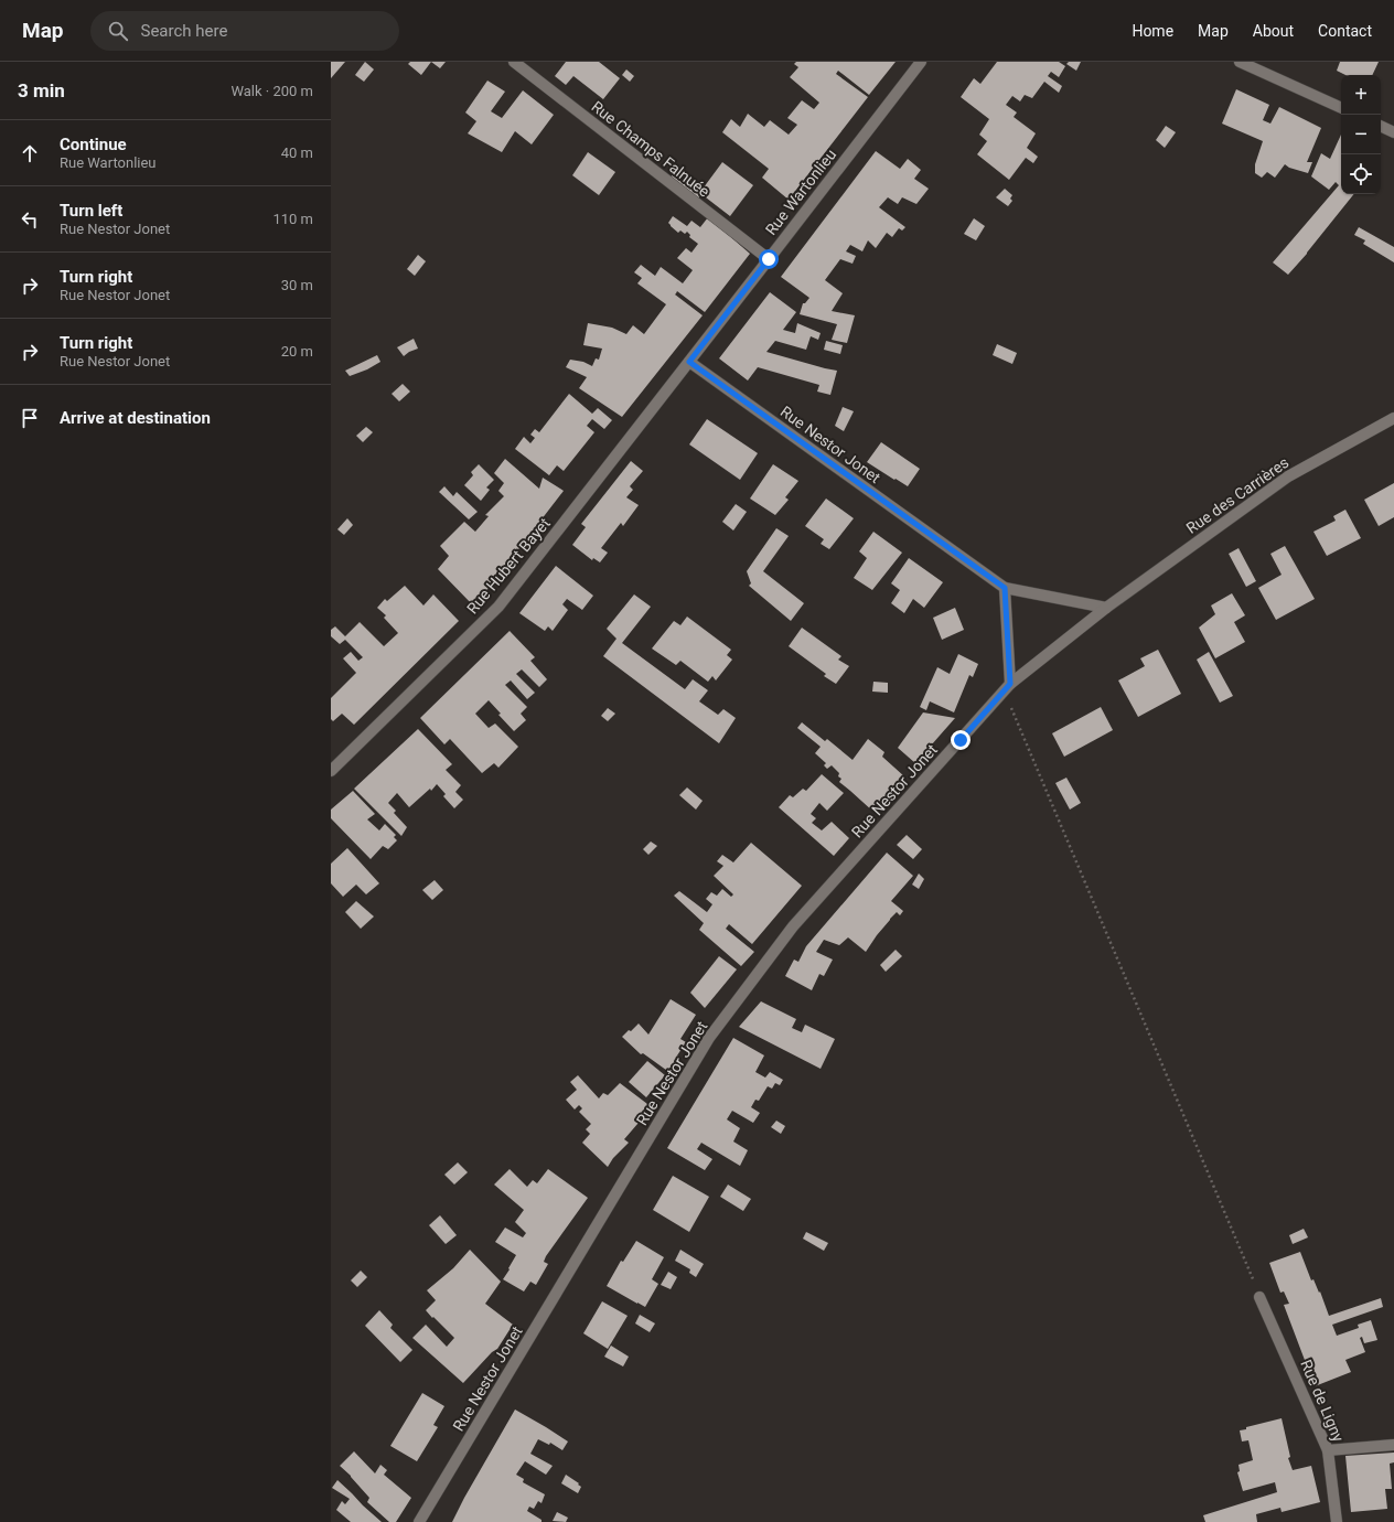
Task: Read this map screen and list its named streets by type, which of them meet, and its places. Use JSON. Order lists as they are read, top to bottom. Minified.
{"streets":{"street":["Rue Champs Falnuée","Rue Wartonlieu","Rue Nestor Jonet","Rue des Carrières","Rue Hubert Bayet","Rue de Ligny"]},"crossings":[["Rue Champs Falnuée","Rue Wartonlieu"],["Rue Wartonlieu","Rue Nestor Jonet"],["Rue Wartonlieu","Rue Hubert Bayet"],["Rue Nestor Jonet","Rue des Carrières"],["Rue Nestor Jonet","Rue Hubert Bayet"]],"page":{"header":"Map","search":"Search here","nav":["Home","Map","About","Contact"],"heading":["3 min","Walk · 200 m"],"map_buttons":["+","−"],"list":[["Continue","Rue Wartonlieu","40 m"],["Turn left","Rue Nestor Jonet","110 m"],["Turn right","Rue Nestor Jonet","30 m"],["Turn right","Rue Nestor Jonet","20 m"],"Arrive at destination"]}}
